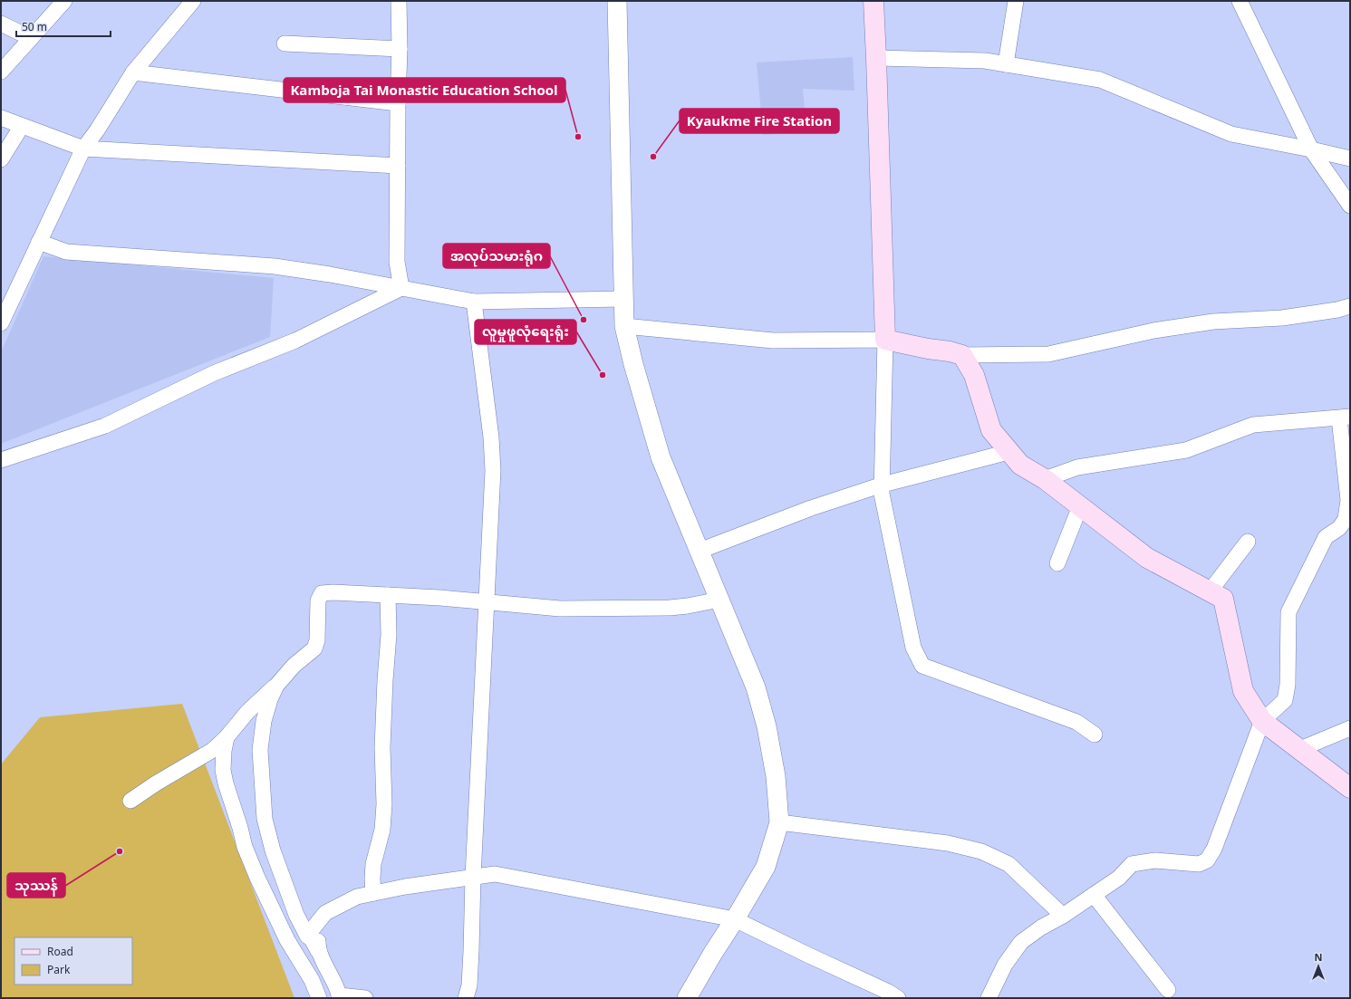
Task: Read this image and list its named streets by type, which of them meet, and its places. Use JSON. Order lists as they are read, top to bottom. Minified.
{"places":["Kamboja Tai Monastic Education School","Kyaukme Fire Station","အလုပ်သမားရုံဂ","လူမှုဖူလုံရေးရုံး","သုဿန်"],"legend":["Road","Park"],"scale_bar":"50 m","north":"top"}
